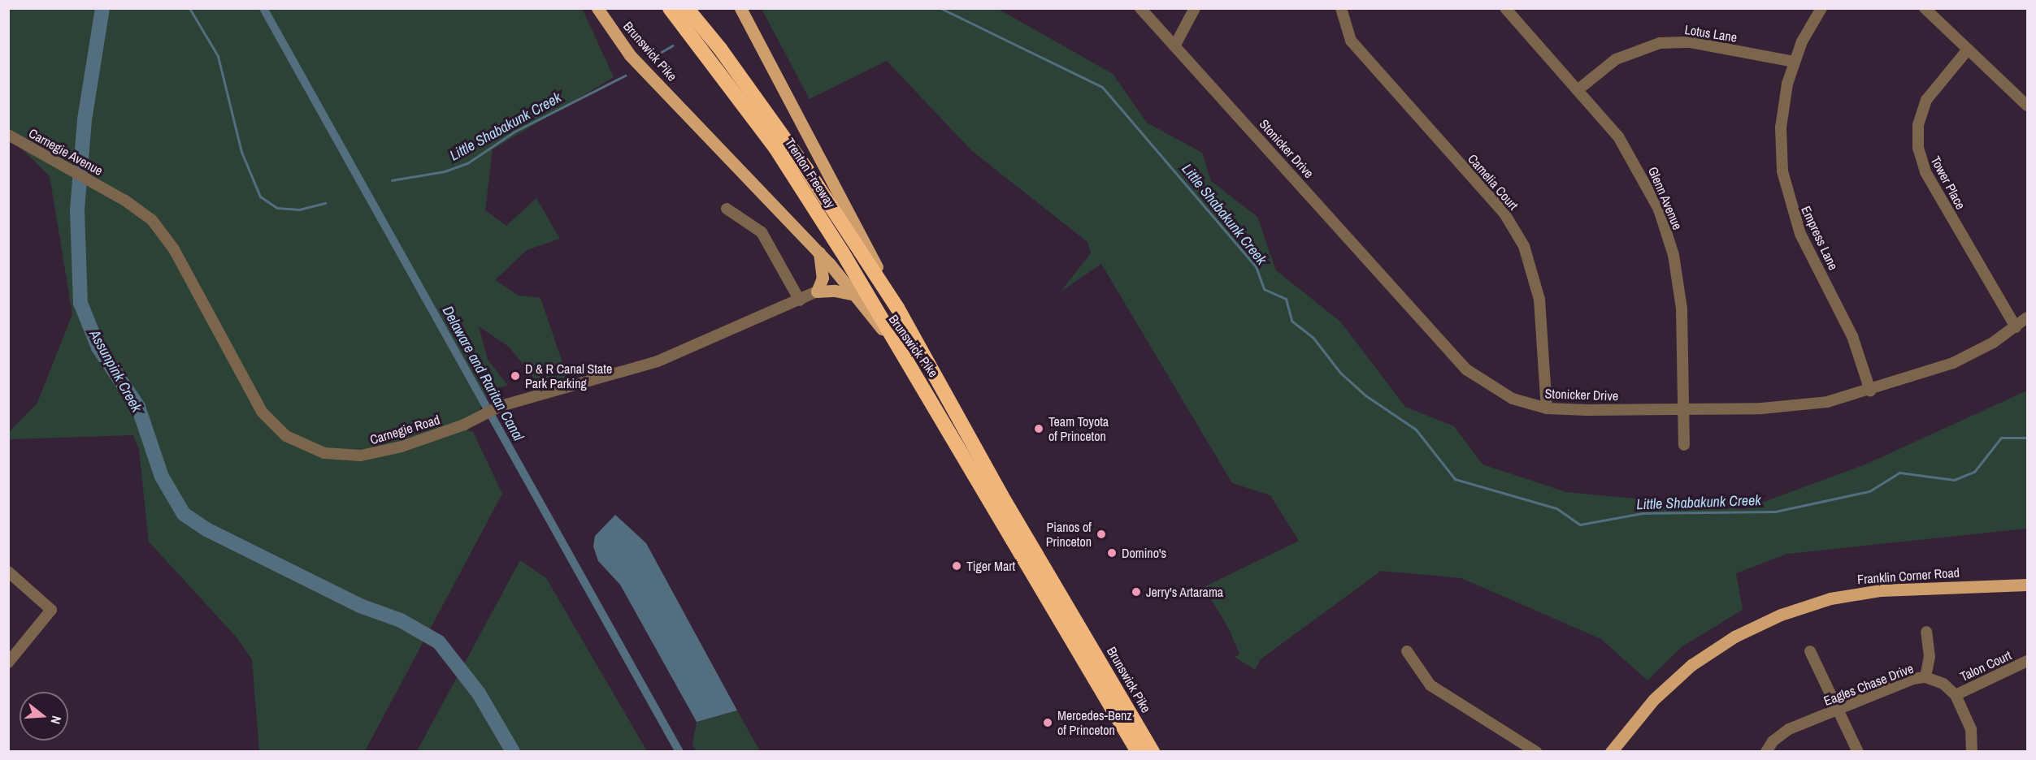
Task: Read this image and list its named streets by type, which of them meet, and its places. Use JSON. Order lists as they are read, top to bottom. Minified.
{"streets":{"highway":["Brunswick Pike","Trenton Freeway"],"main road":["Franklin Corner Road"],"street":["Lotus Lane","Stonicker Drive","Carnegie Avenue","Camelia Court","Tower Place","Glenn Avenue","Empress Lane","Carnegie Road","Talon Court","Eagles Chase Drive"]},"crossings":[["Lotus Lane","Glenn Avenue"],["Lotus Lane","Empress Lane"],["Brunswick Pike","Trenton Freeway"],["Stonicker Drive","Camelia Court"],["Stonicker Drive","Tower Place"],["Stonicker Drive","Glenn Avenue"],["Stonicker Drive","Empress Lane"],["Carnegie Avenue","Carnegie Road"],["Talon Court","Eagles Chase Drive"]],"water":["Little Shabakunk Creek","Assunpink Creek","Delaware and Raritan Canal"],"places":["D & R Canal State Park Parking","Team Toyota of Princeton","Pianos of Princeton","Domino's","Tiger Mart","Jerry's Artarama","Mercedes-Benz of Princeton"],"north":"right"}
